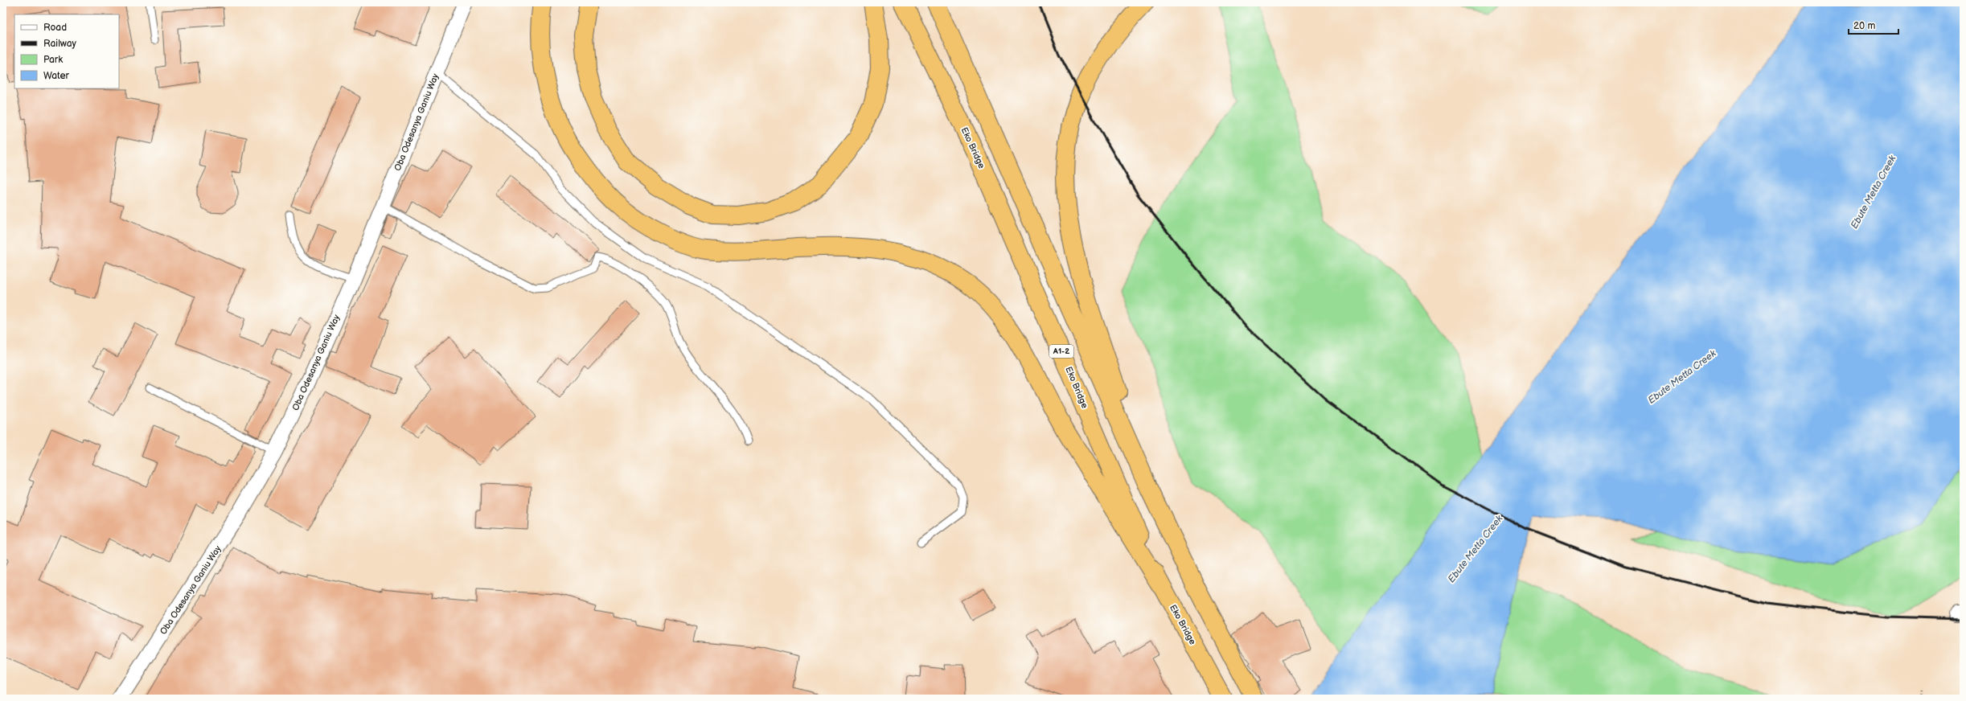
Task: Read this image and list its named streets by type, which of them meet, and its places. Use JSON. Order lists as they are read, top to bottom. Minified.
{"streets":{"highway":["Eko Bridge","A1-2"],"street":["Oba Odesanya Ganiu Way"]},"water":["Ebute Metta Creek"],"legend":["Road","Railway","Park","Water"],"scale_bar":"20 m"}
